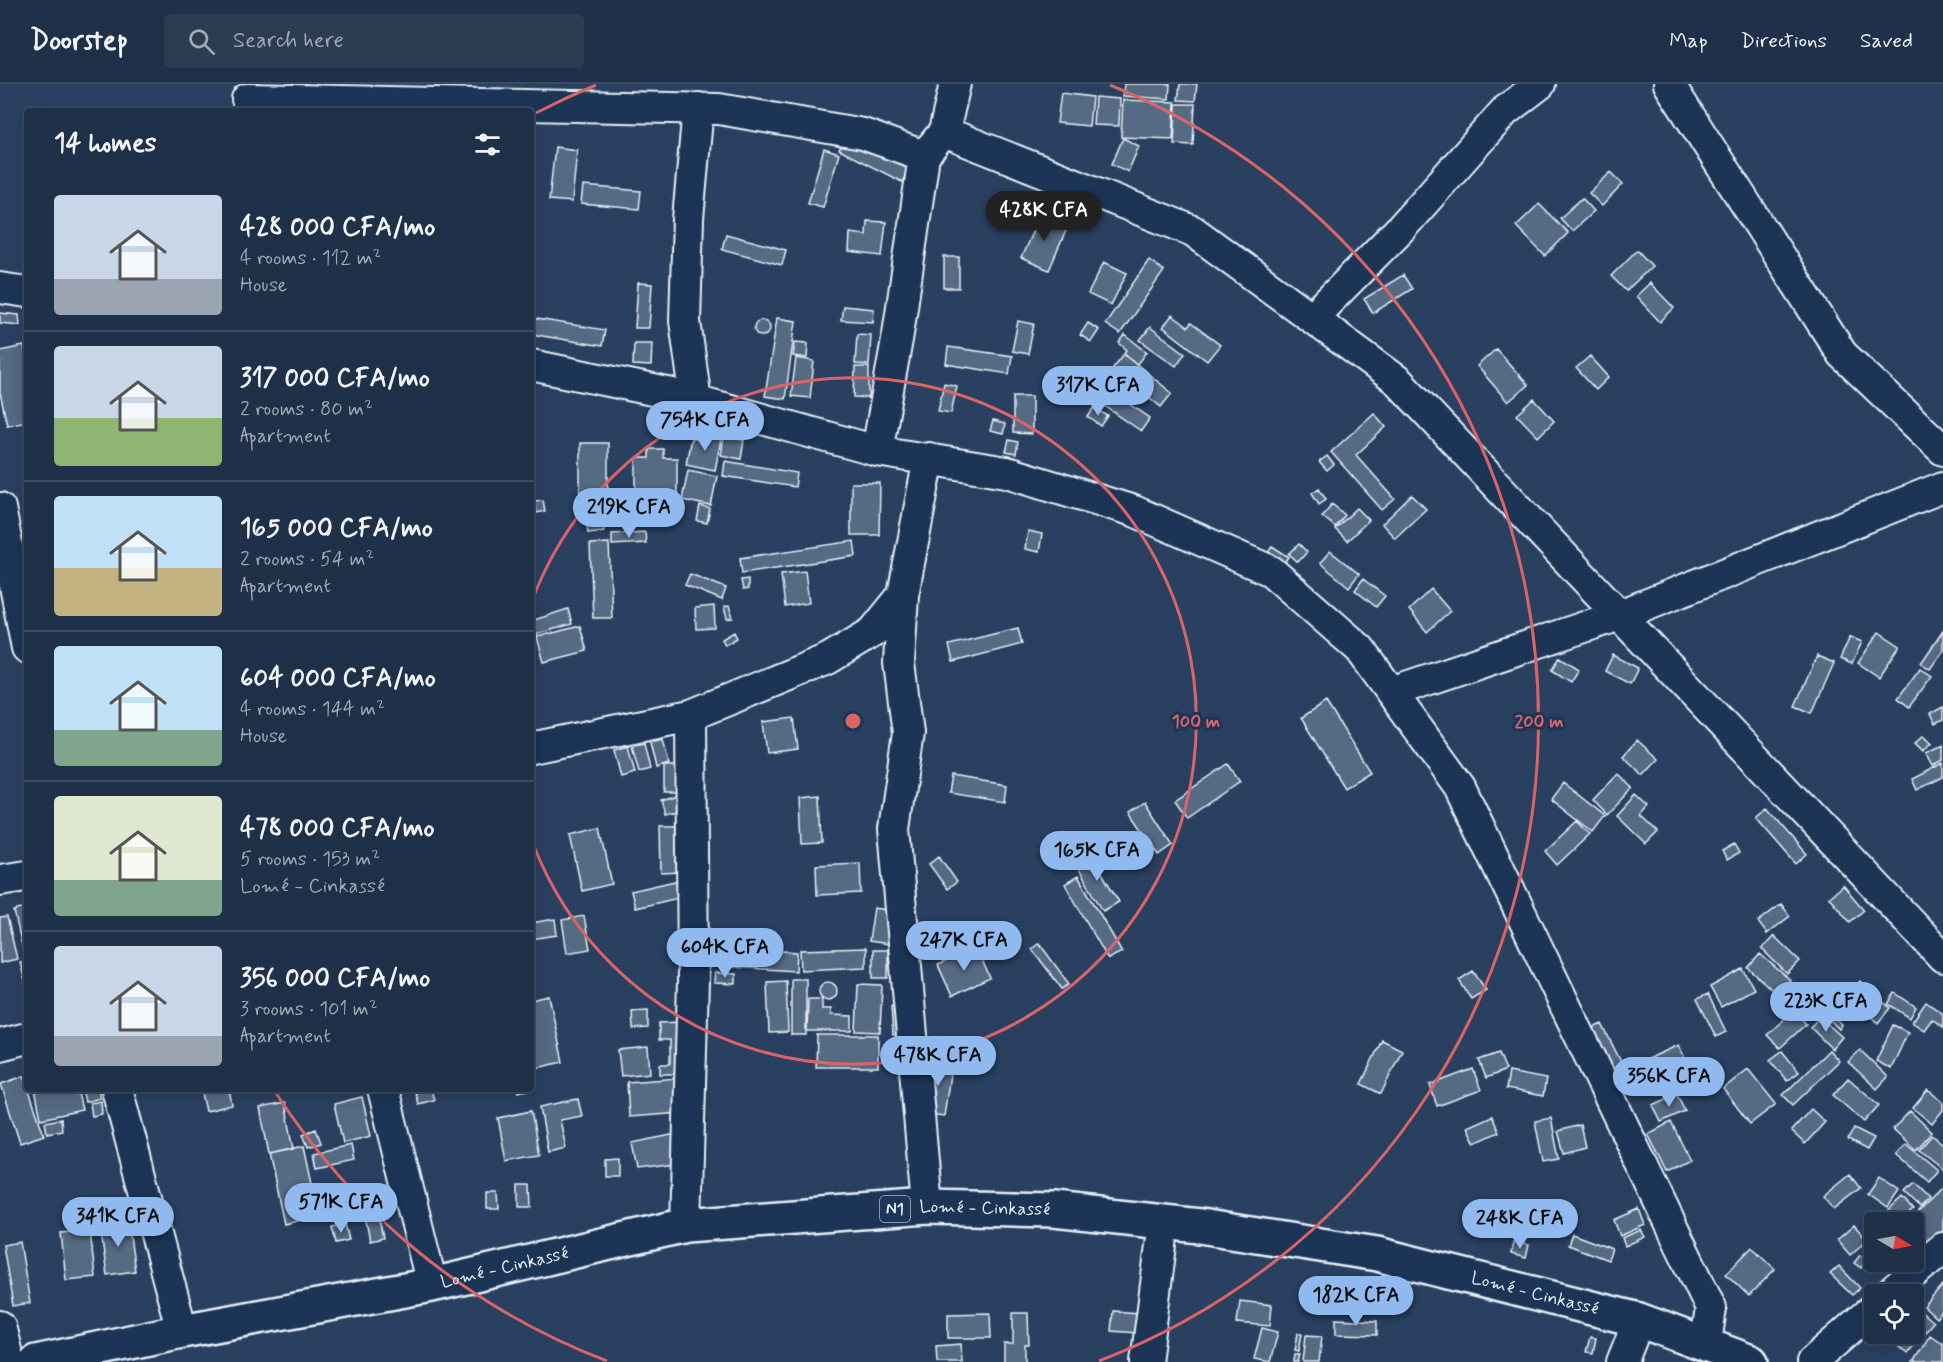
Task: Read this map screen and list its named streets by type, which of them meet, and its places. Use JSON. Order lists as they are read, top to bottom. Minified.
{"streets":{"highway":["N1","Lomé - Cinkassé"]},"north":"right","page":{"header":"Doorstep","search":"Search here","nav":["Map","Directions","Saved"],"heading":"14 homes","list":[{"name":"428 000 CFA/mo","note":"4 rooms · 112 m² · House"},{"name":"317 000 CFA/mo","note":"2 rooms · 80 m² · Apartment"},{"name":"165 000 CFA/mo","note":"2 rooms · 54 m² · Apartment"},{"name":"604 000 CFA/mo","note":"4 rooms · 144 m² · House"},{"name":"478 000 CFA/mo","note":"5 rooms · 153 m² · Lomé - Cinkassé"},{"name":"356 000 CFA/mo","note":"3 rooms · 101 m² · Apartment"}],"price":["428K CFA","317K CFA","754K CFA","219K CFA","165K CFA","247K CFA","604K CFA","223K CFA","478K CFA","356K CFA","571K CFA","341K CFA","248K CFA","182K CFA"]},"rings":["100 m","200 m"]}
